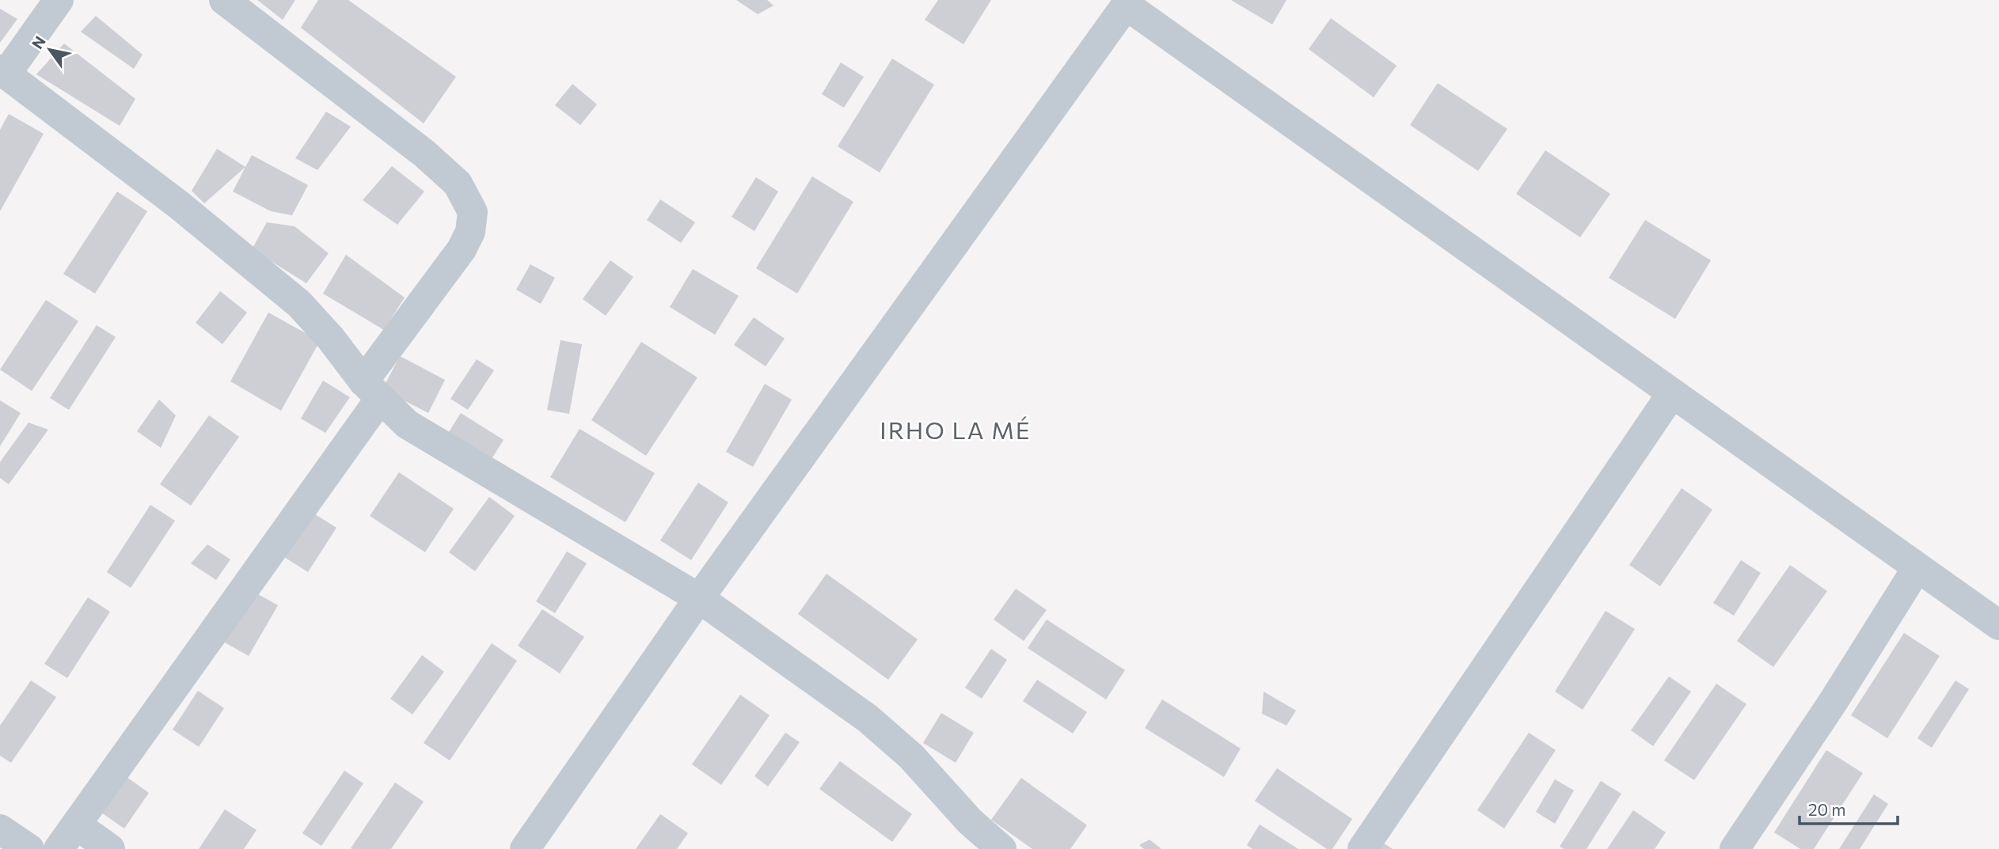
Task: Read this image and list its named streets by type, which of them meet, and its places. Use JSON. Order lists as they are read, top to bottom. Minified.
{"districts":["IRHO LA MÉ"],"scale_bar":"20 m","north":"top left"}
